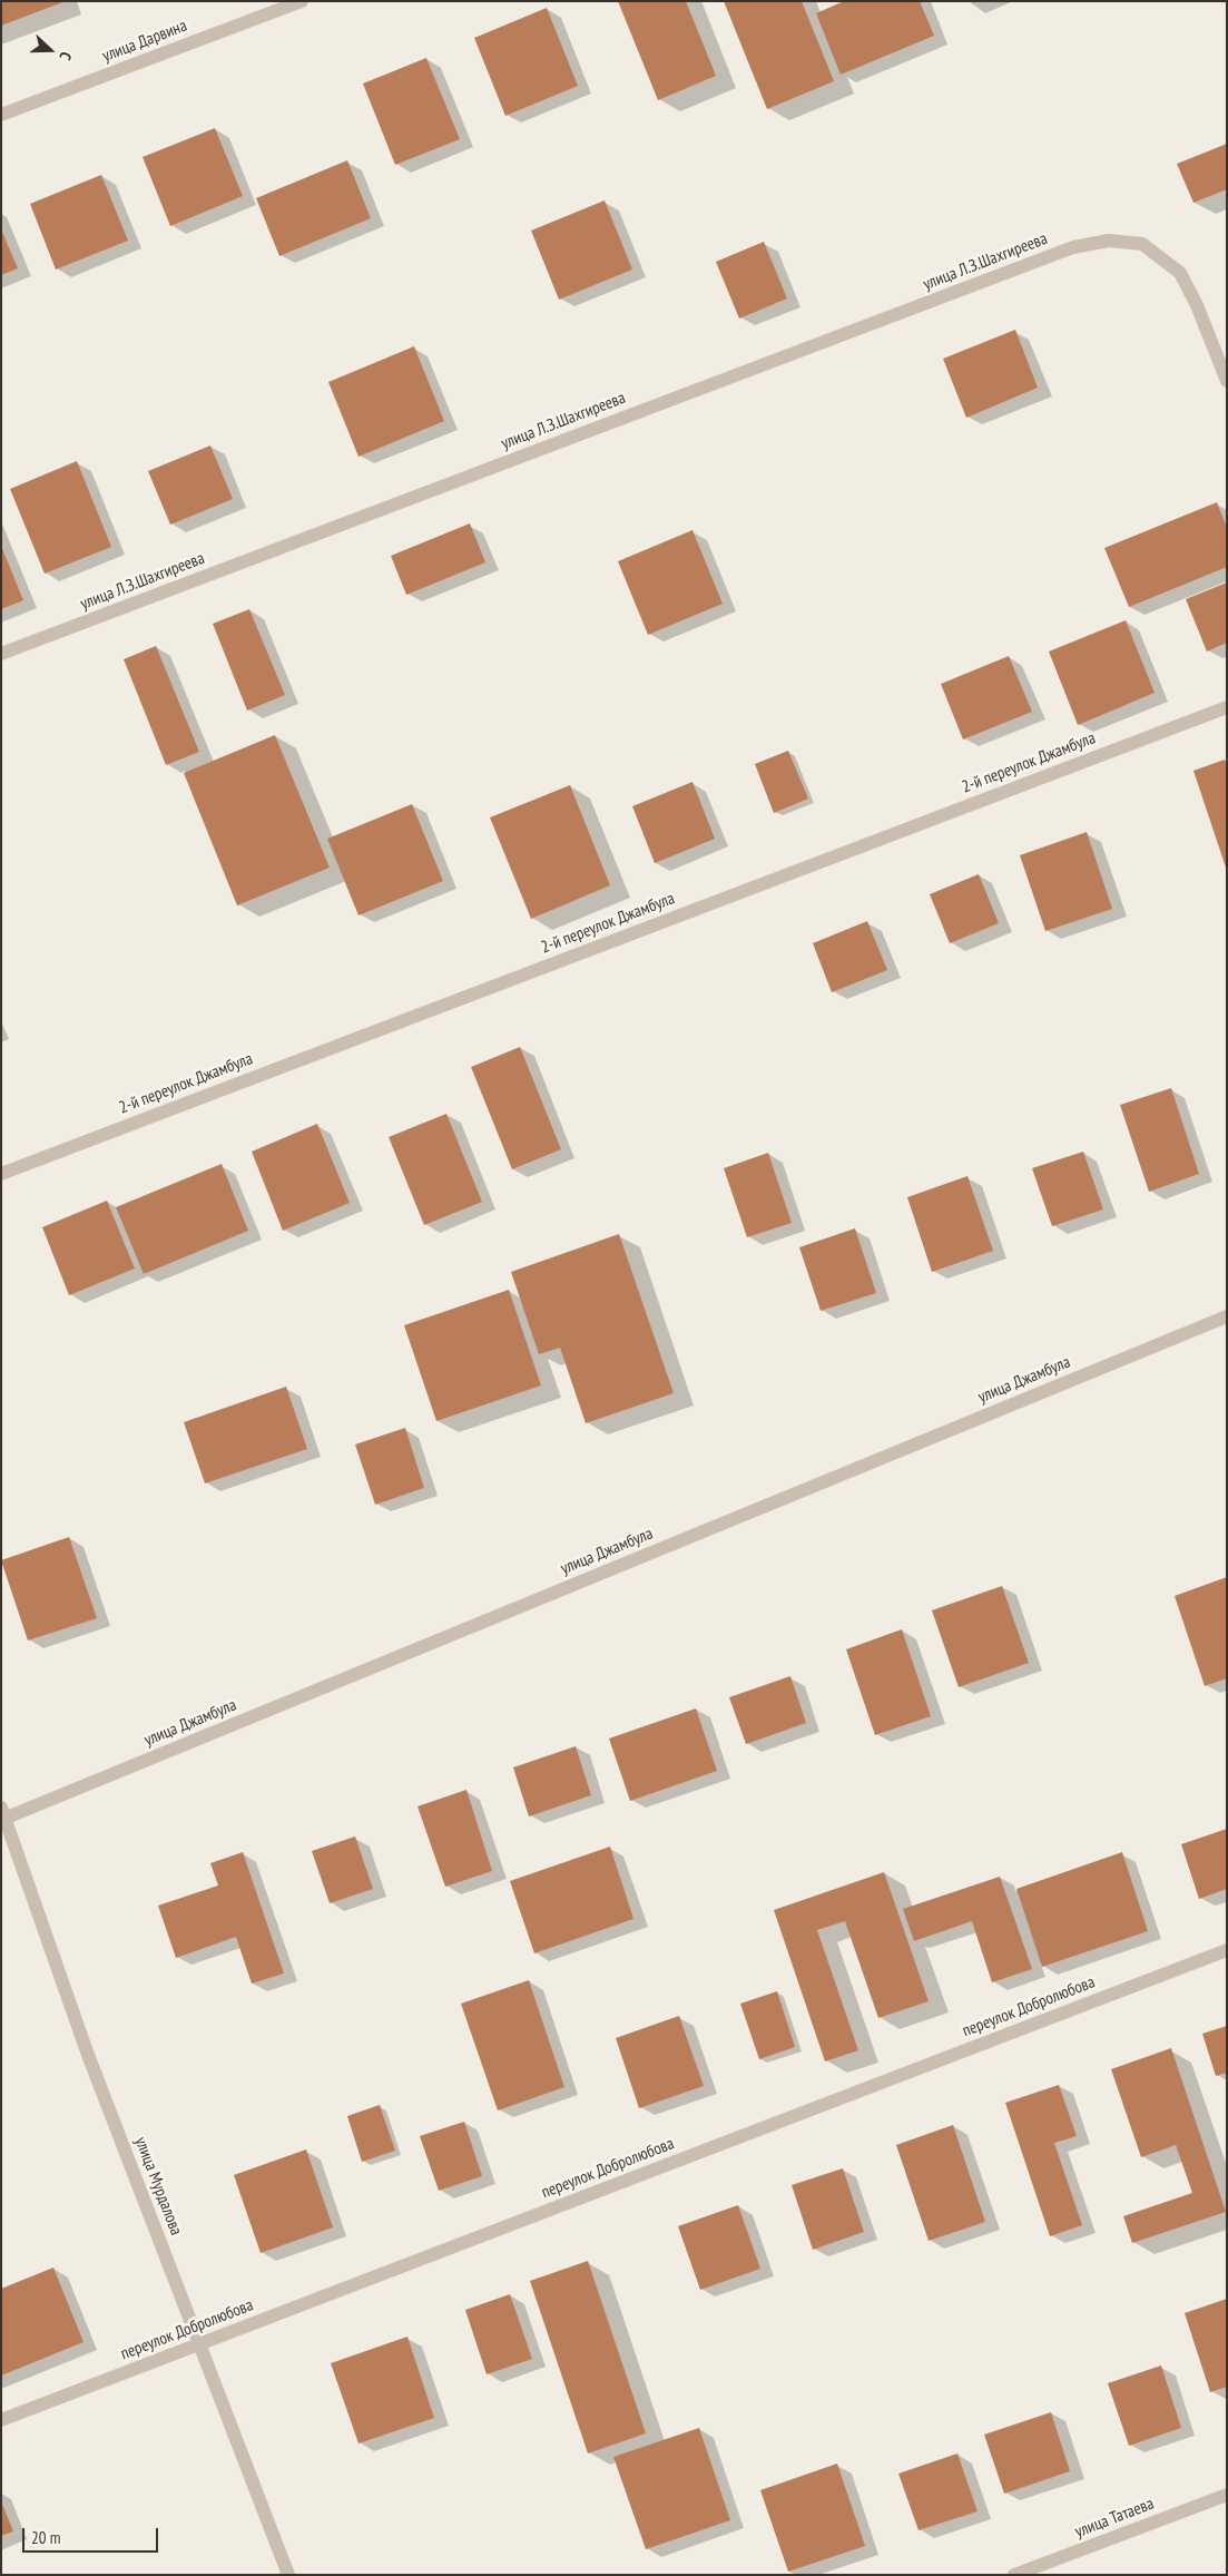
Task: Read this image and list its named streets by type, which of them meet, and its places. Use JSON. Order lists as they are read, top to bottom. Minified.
{"streets":{"street":["улица Дарвина","улица Л.З.Шахгиреева","2-й переулок Джамбула","улица Джамбула","переулок Добролюбова","улица Мурдалова","улица Татаева"]},"crossings":[["улица Джамбула","улица Мурдалова"],["переулок Добролюбова","улица Мурдалова"]],"scale_bar":"20 m","north":"right"}
